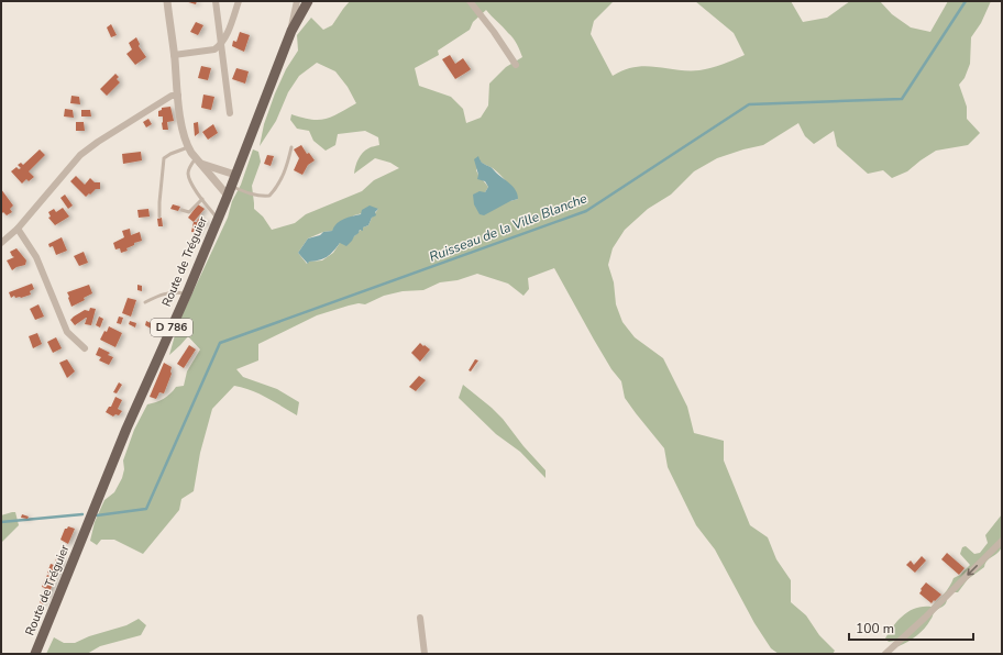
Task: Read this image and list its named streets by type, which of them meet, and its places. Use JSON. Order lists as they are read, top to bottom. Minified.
{"streets":{"main road":["Route de Tréguier","D 786"]},"water":["Ruisseau de la Ville Blanche"],"scale_bar":"100 m"}
